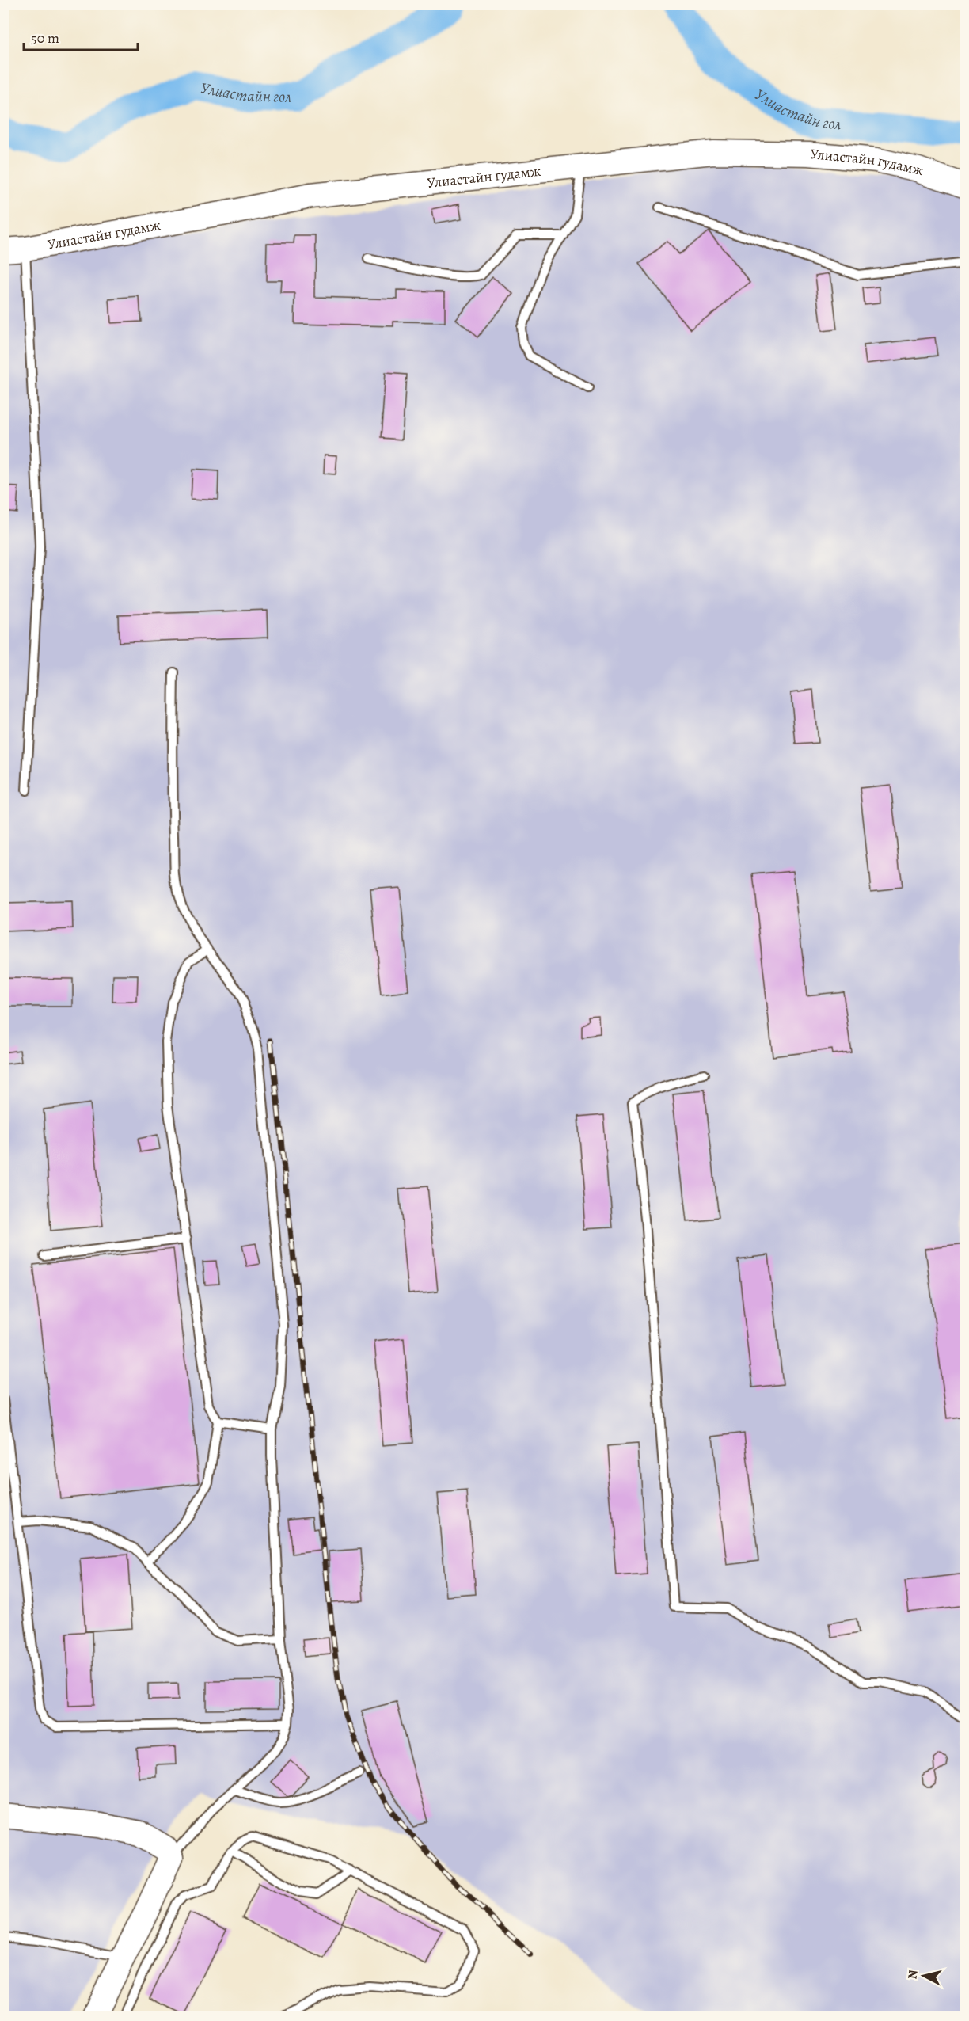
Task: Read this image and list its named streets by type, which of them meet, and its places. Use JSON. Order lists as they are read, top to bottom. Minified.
{"streets":{"main road":["Улиастайн гудамж"]},"water":["Улиастайн гол"],"scale_bar":"50 m","north":"left"}
